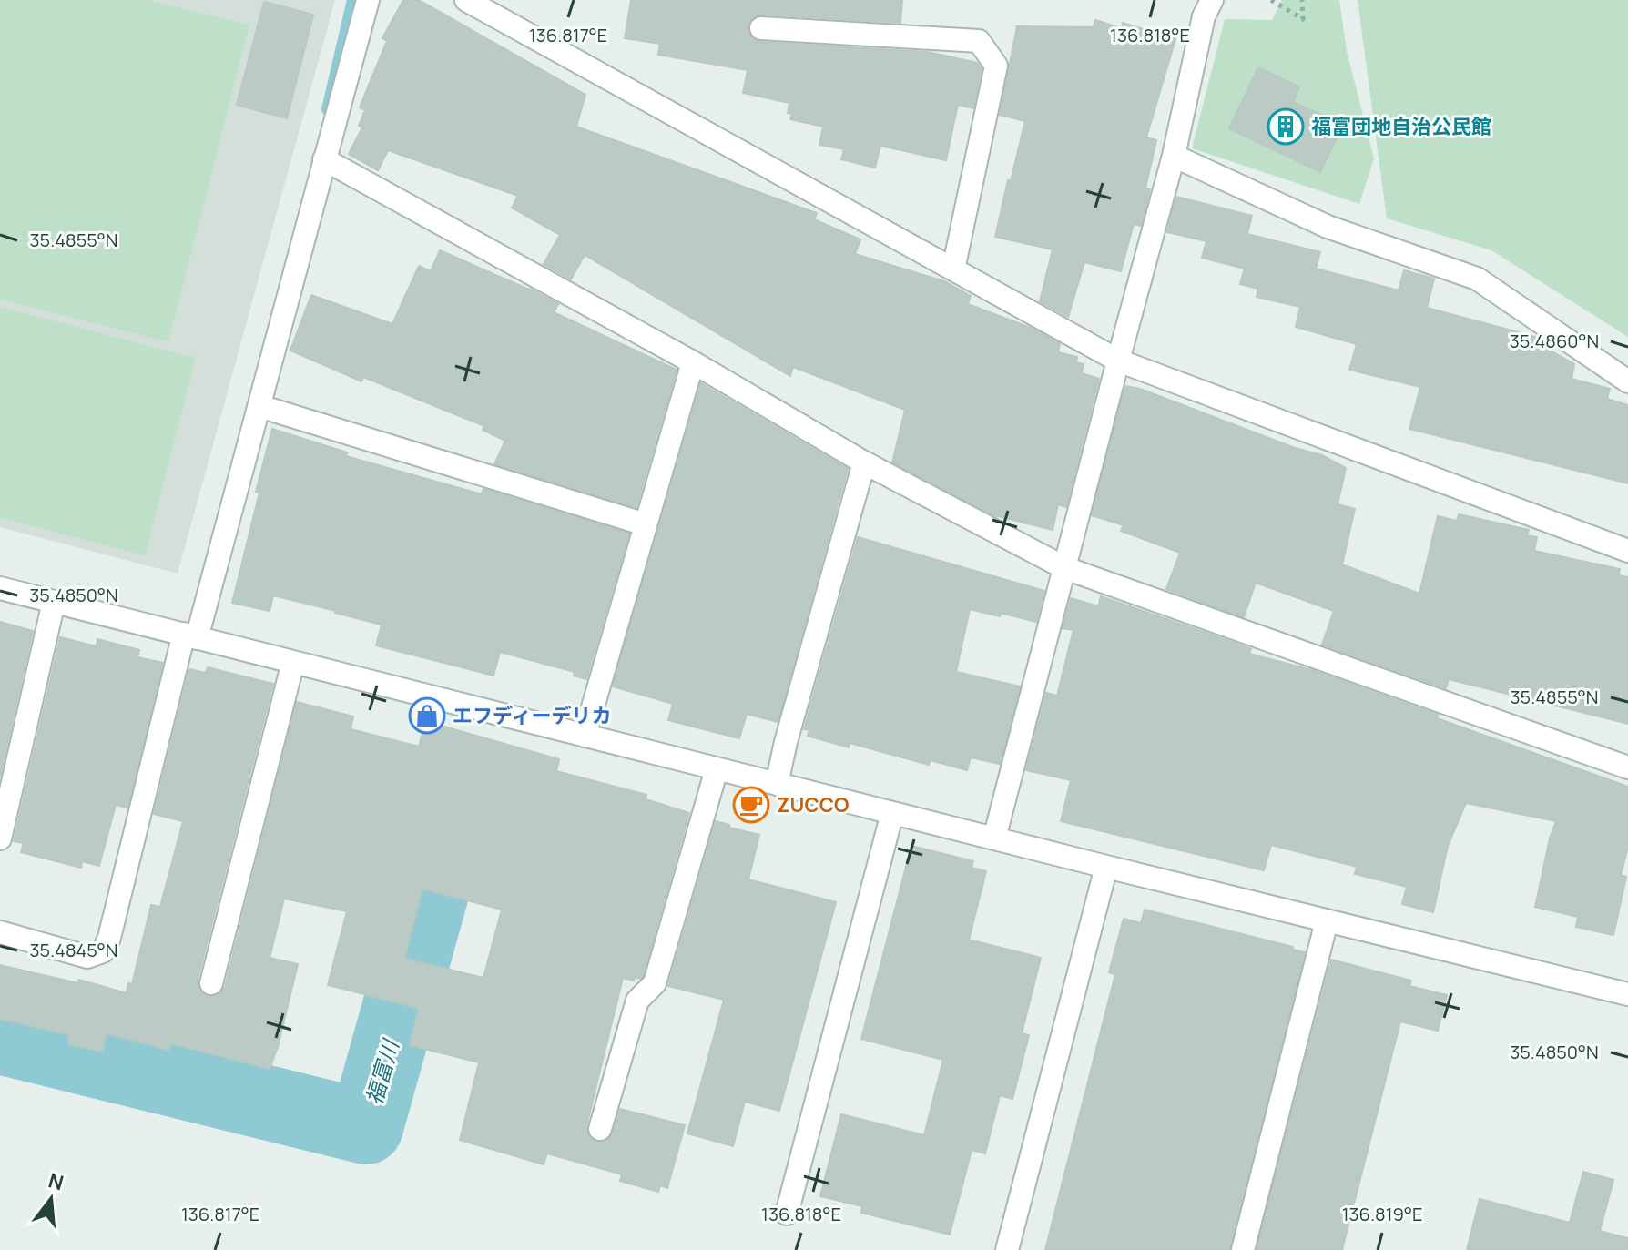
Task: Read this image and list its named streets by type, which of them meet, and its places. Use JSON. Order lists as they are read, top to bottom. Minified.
{"water":["福富川"],"places":{"building":["福富団地自治公民館"],"shop":["エフディーデリカ"],"cafe":["ZUCCO"]},"north":"top","coordinates":["136.817°E","136.818°E","35.4855°N","35.4860°N","35.4850°N","35.4845°N","136.819°E"]}
